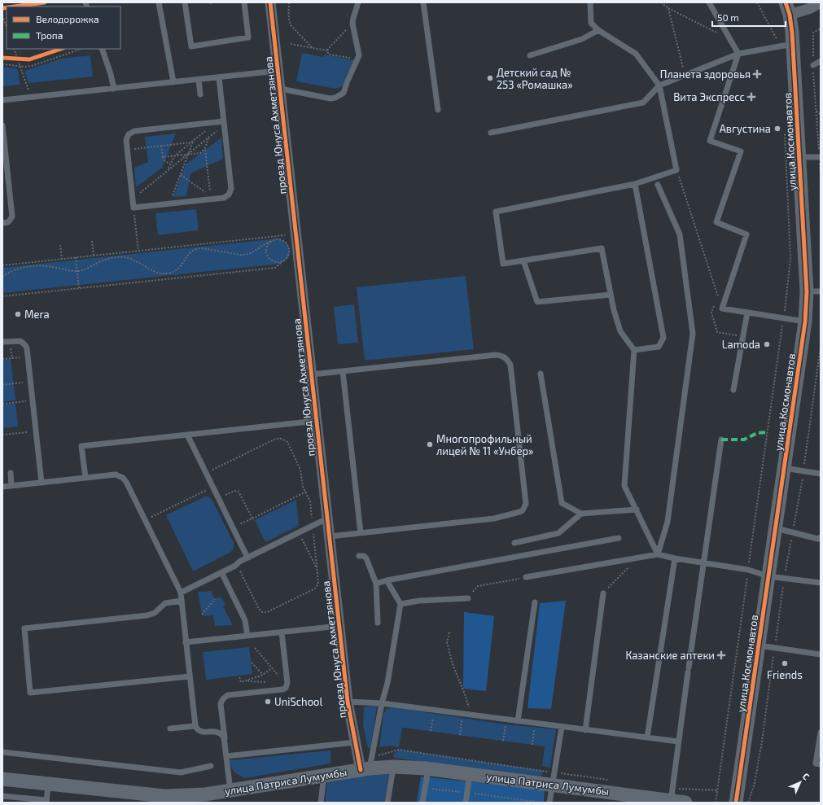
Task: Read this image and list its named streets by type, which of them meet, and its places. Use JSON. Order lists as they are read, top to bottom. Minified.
{"streets":{"street":["проезд Юнуса Ахметзянова","улица Космонавтов","улица Патриса Лумумбы"]},"crossings":[["проезд Юнуса Ахметзянова","улица Патриса Лумумбы"]],"places":{"health":["Планета здоровья","Вита Экспресс","Казанские аптеки"],"other":["Детский сад № 253 «Ромашка»","Августина","Mera","Lamoda","Многопрофильный лицей № 11 «Унбер»","Friends","UniSchool"]},"legend":["Велодорожка","Тропа"],"scale_bar":"50 m","north":"top right"}
